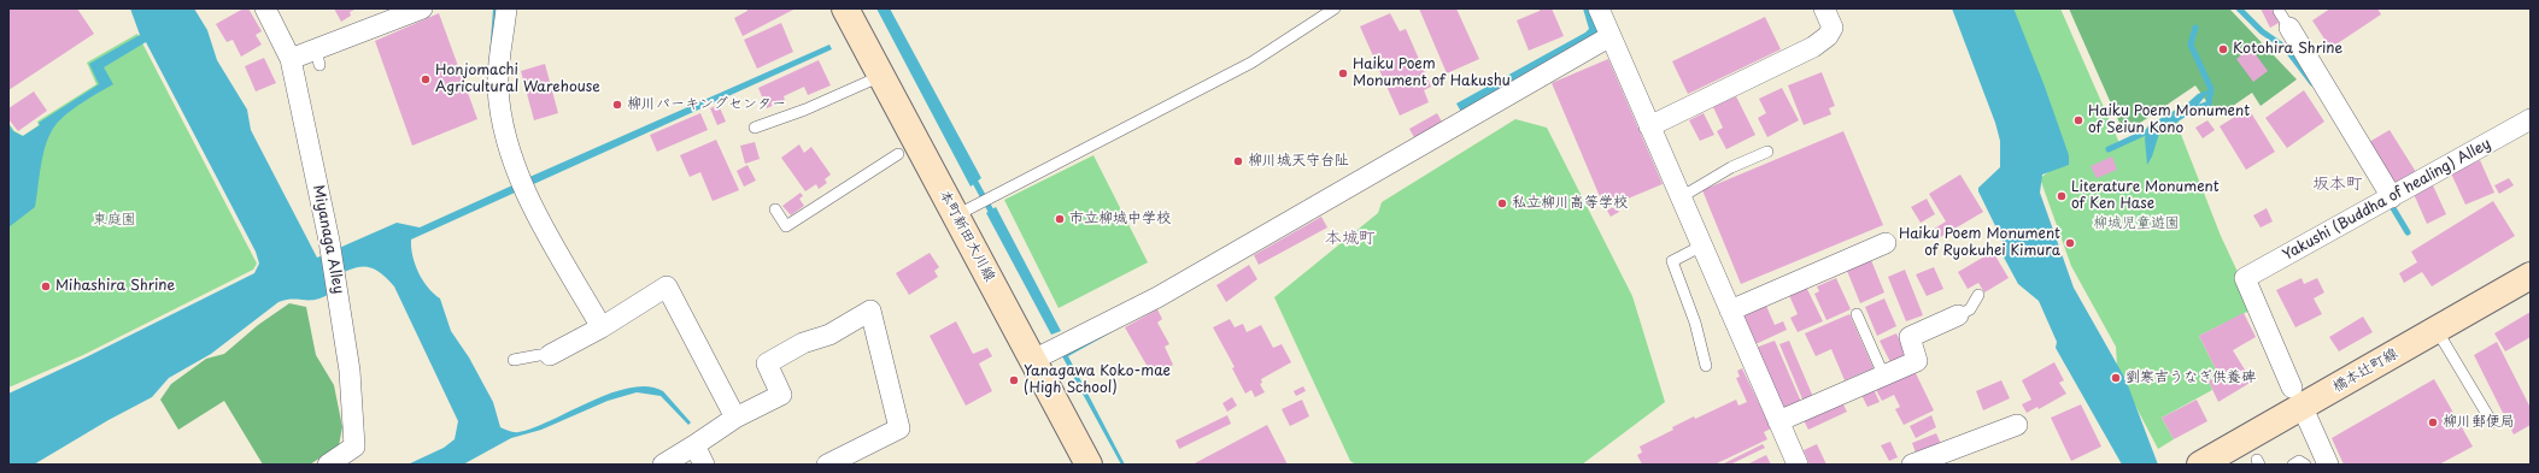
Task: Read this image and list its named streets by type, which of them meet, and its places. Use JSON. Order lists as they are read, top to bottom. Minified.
{"streets":{"main road":["本町新田大川線","橋本辻町線"],"street":["Yakushi (Buddha of healing) Alley","Miyanaga Alley"]},"crossings":[["Yakushi (Buddha of healing) Alley","橋本辻町線"]],"districts":["坂本町","本城町"],"parks":["東庭園","柳城児童遊園"],"places":["Kotohira Shrine","Haiku Poem Monument of Hakushu","Honjomachi Agricultural Warehouse","柳川パーキングセンター","Haiku Poem Monument of Seiun Kono","柳川城天守台阯","Literature Monument of Ken Hase","私立柳川高等学校","市立柳城中学校","Haiku Poem Monument of Ryokuhei Kimura","Mihashira Shrine","劉寒吉うなぎ供養碑","Yanagawa Koko-mae (High School)","柳川郵便局"]}
